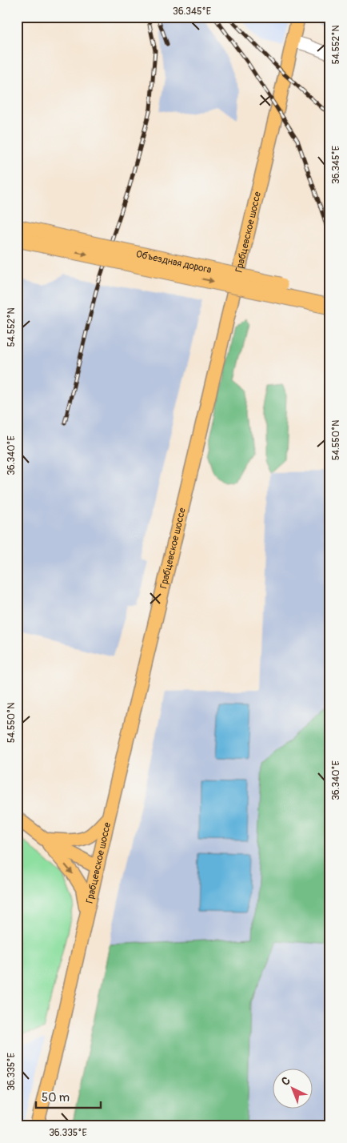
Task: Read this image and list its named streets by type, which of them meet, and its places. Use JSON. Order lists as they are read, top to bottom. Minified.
{"streets":{"highway":["Объездная дорога"],"main road":["Грабцевское шоссе"]},"scale_bar":"50 m","north":"top left","coordinates":["36.345°E","54.552°N","54.550°N","36.340°E","36.335°E"]}
